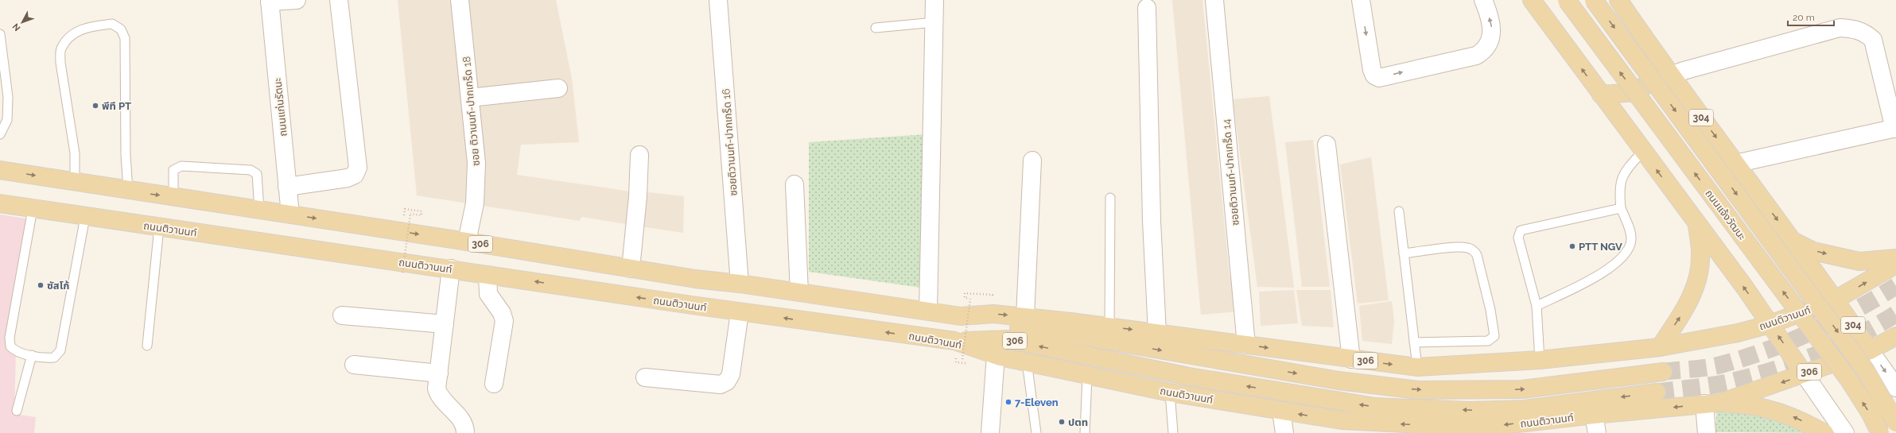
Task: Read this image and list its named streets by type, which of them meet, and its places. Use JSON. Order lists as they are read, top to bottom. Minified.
{"streets":{"main road":["304","ถนนแจ้งวัฒนะ","ถนนติวานนท์","306"],"street":["ถนนแก่นรัตนะ","ซอย ติวานนท์-ปากเกร็ด 18","ซอยติวานนท์-ปากเกร็ด 16","ซอยติวานนท์-ปากเกร็ด 14"]},"crossings":[["ถนนแก่นรัตนะ","ถนนติวานนท์"],["ซอย ติวานนท์-ปากเกร็ด 18","ถนนติวานนท์"],["304","ถนนติวานนท์"],["ซอยติวานนท์-ปากเกร็ด 16","ถนนติวานนท์"],["ซอยติวานนท์-ปากเกร็ด 14","ถนนติวานนท์"],["ถนนติวานนท์","306"]],"places":["พีที PT","PTT NGV","ซัสโก้","7-Eleven","ปตท"],"scale_bar":"20 m","north":"bottom left"}
